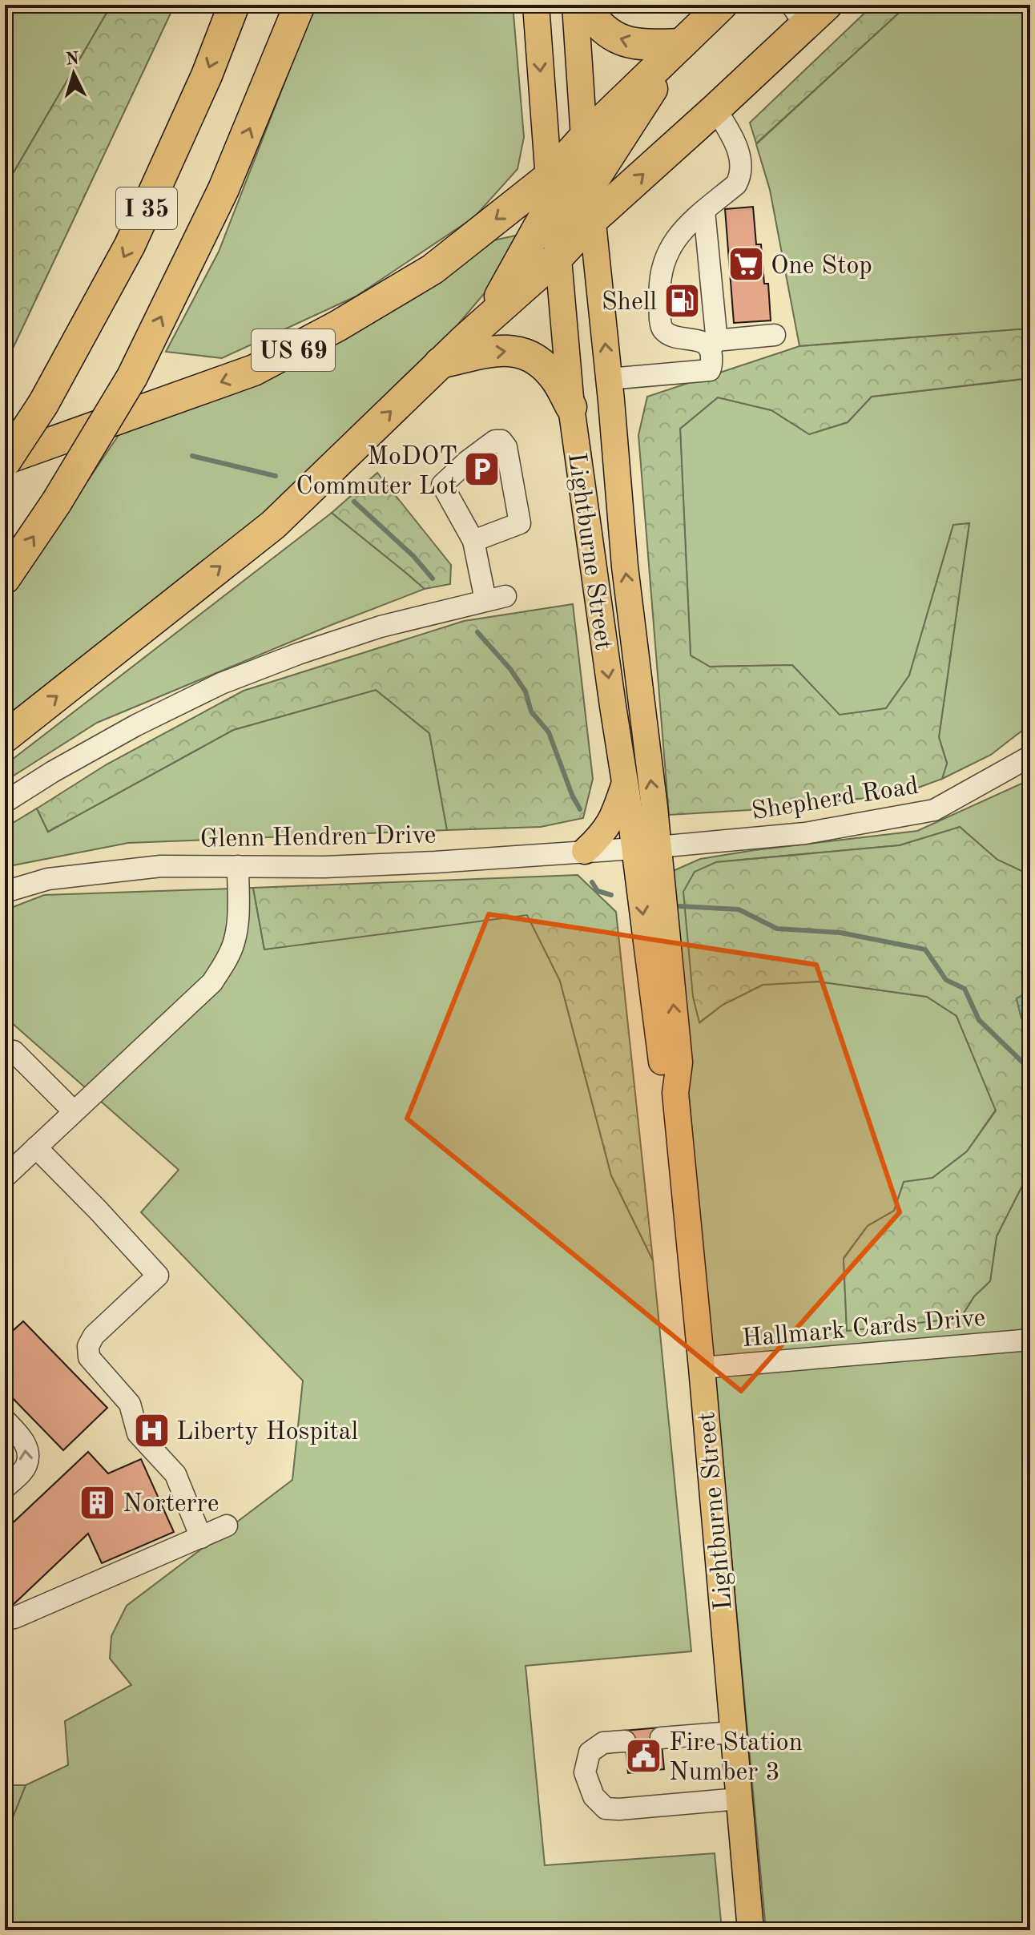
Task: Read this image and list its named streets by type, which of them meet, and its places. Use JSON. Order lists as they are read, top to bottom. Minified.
{"streets":{"highway":["I 35","US 69"],"main road":["Lightburne Street"],"street":["Shepherd Road","Glenn Hendren Drive","Hallmark Cards Drive"]},"crossings":[["I 35","US 69"],["US 69","Lightburne Street"],["Lightburne Street","Shepherd Road"],["Lightburne Street","Glenn Hendren Drive"],["Lightburne Street","Hallmark Cards Drive"],["Shepherd Road","Glenn Hendren Drive"]],"places":{"supermarket":["One Stop"],"fuel station":["Shell"],"parking":["MoDOT Commuter Lot"],"hospital":["Liberty Hospital"],"building":["Norterre"],"public building":["Fire Station Number 3"]},"north":"top"}
